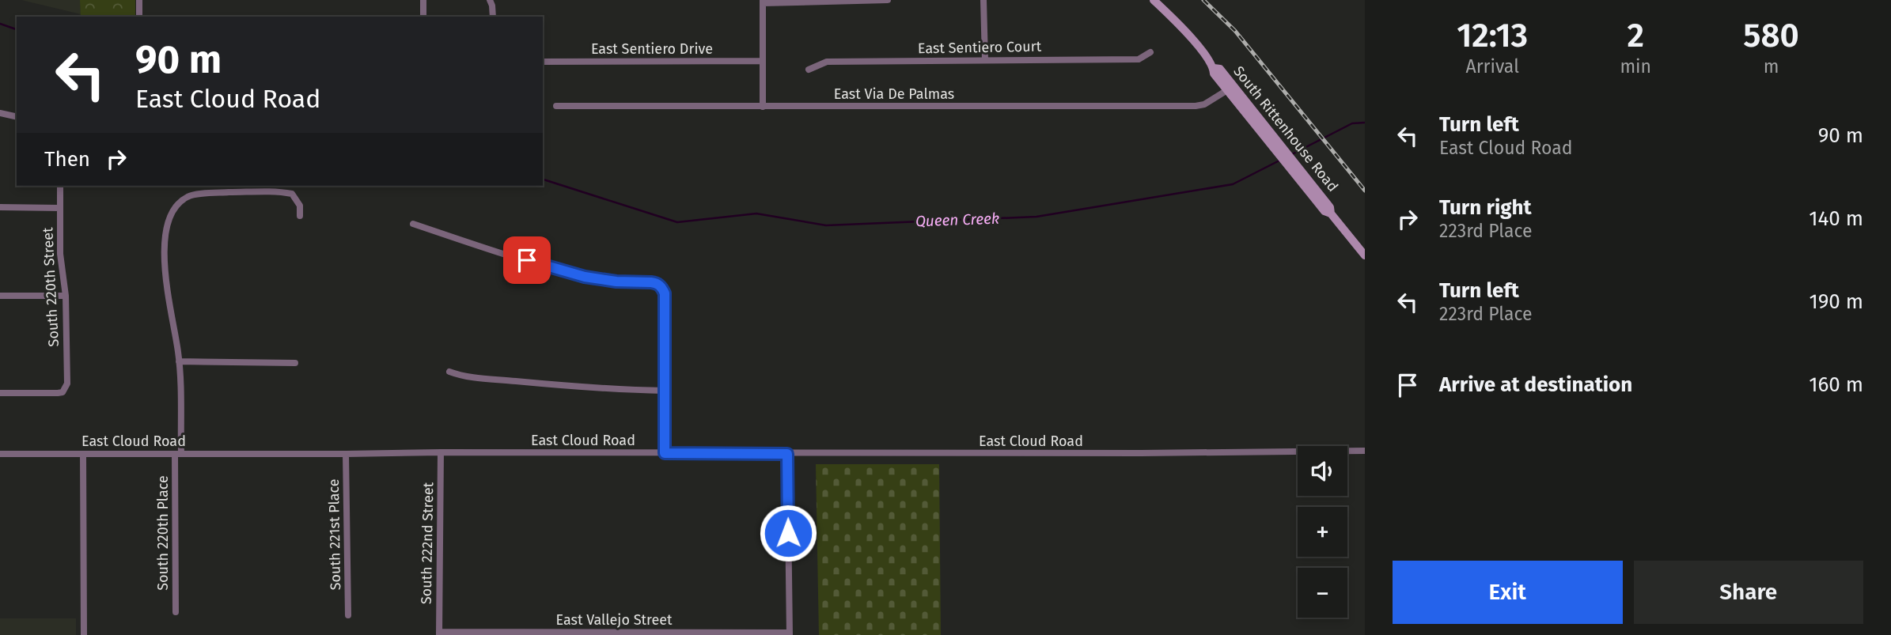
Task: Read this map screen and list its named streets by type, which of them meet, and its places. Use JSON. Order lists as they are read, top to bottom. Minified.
{"streets":{"main road":["South Rittenhouse Road"],"street":["East Sentiero Court","East Sentiero Drive","East Via De Palmas","South 220th Street","East Cloud Road","South 220th Place","South 221st Place","South 222nd Street","East Vallejo Street"]},"crossings":[["East Via De Palmas","South Rittenhouse Road"],["East Cloud Road","South 220th Place"],["East Cloud Road","South 221st Place"],["East Cloud Road","South 222nd Street"],["South 222nd Street","East Vallejo Street"]],"water":["Queen Creek"],"page":{"eta":["12:13","Arrival","2","min","580","m"],"turn":["90 m","East Cloud Road"],"list":[{"name":"Turn left","note":"East Cloud Road","value":"90 m"},{"name":"Turn right","note":"223rd Place","value":"140 m"},{"name":"Turn left","note":"223rd Place","value":"190 m"},{"name":"Arrive at destination","value":"160 m"}],"then":"Then","map_buttons":["+","−"],"buttons":["Exit","Share"]}}
